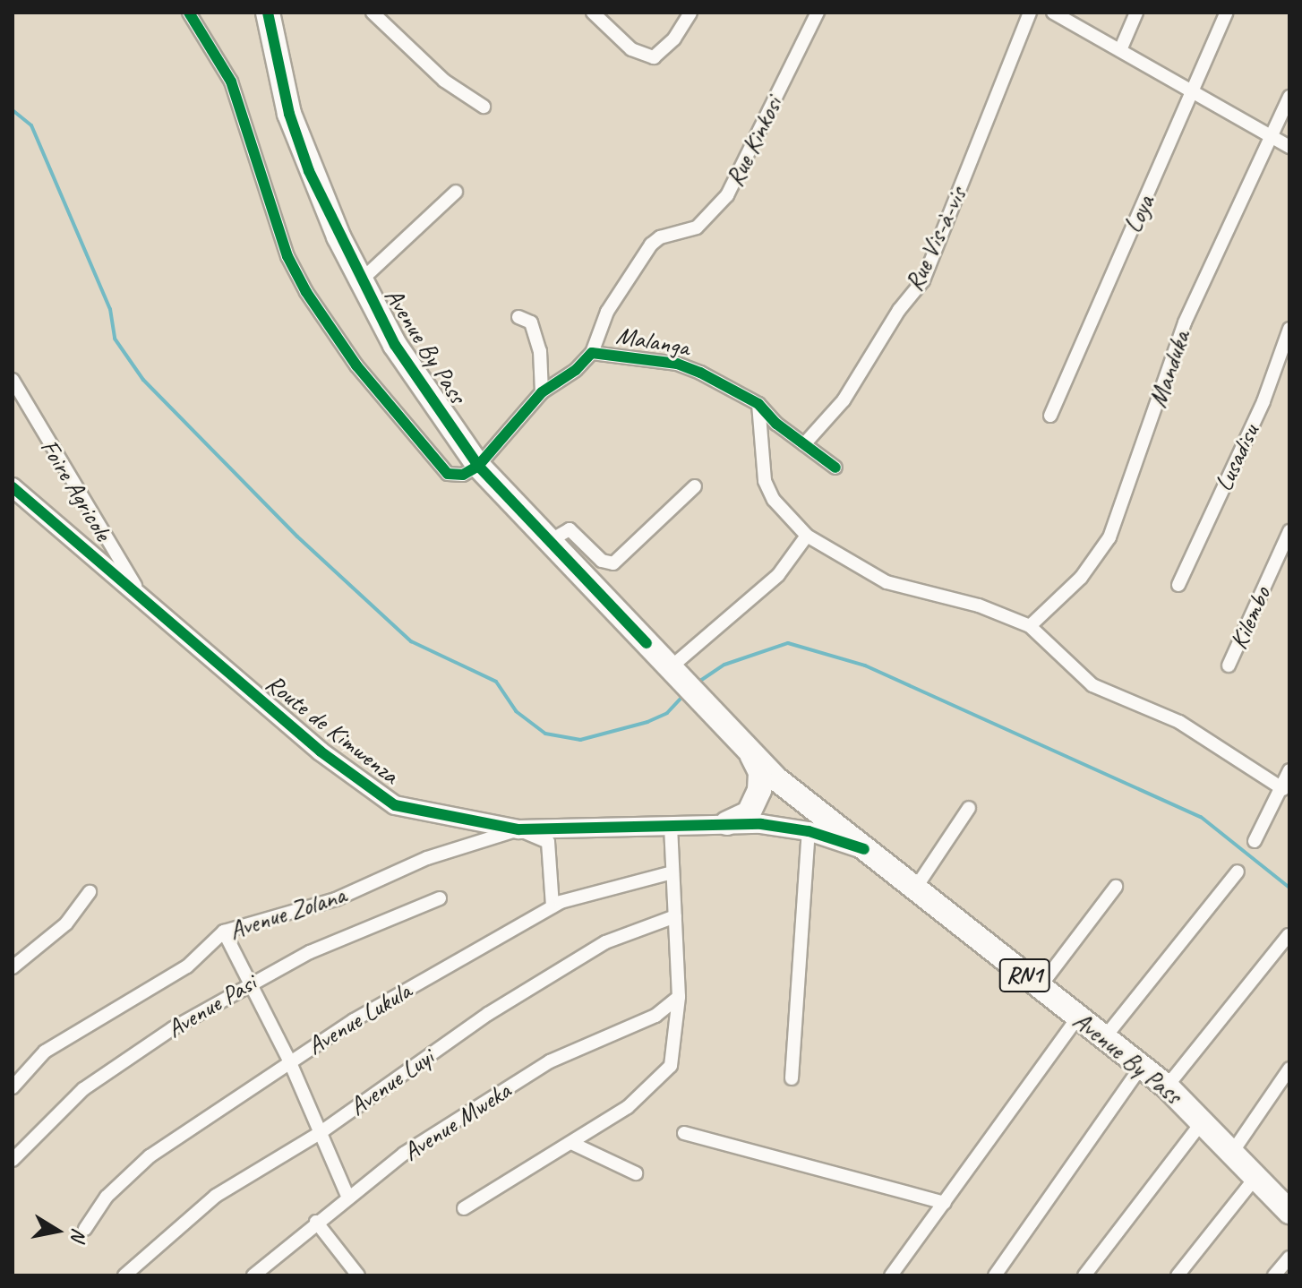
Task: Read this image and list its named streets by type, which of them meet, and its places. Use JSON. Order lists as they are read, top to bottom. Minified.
{"streets":{"highway":["Avenue By Pass","RN1"],"street":["Rue Kinkosi","Loya","Rue Vis-à-vis","Malanga","Manduka","Lusadisu","Foire Agricole","Kilembo","Route de Kimwenza","Avenue Zolana","Avenue Pasi","Avenue Lukula","Avenue Luyi","Avenue Mweka"]},"crossings":[["Rue Kinkosi","Malanga"],["Rue Vis-à-vis","Malanga"],["Malanga","Avenue By Pass"],["Avenue By Pass","Route de Kimwenza"],["Foire Agricole","Route de Kimwenza"],["Route de Kimwenza","Avenue Zolana"]],"north":"right"}
